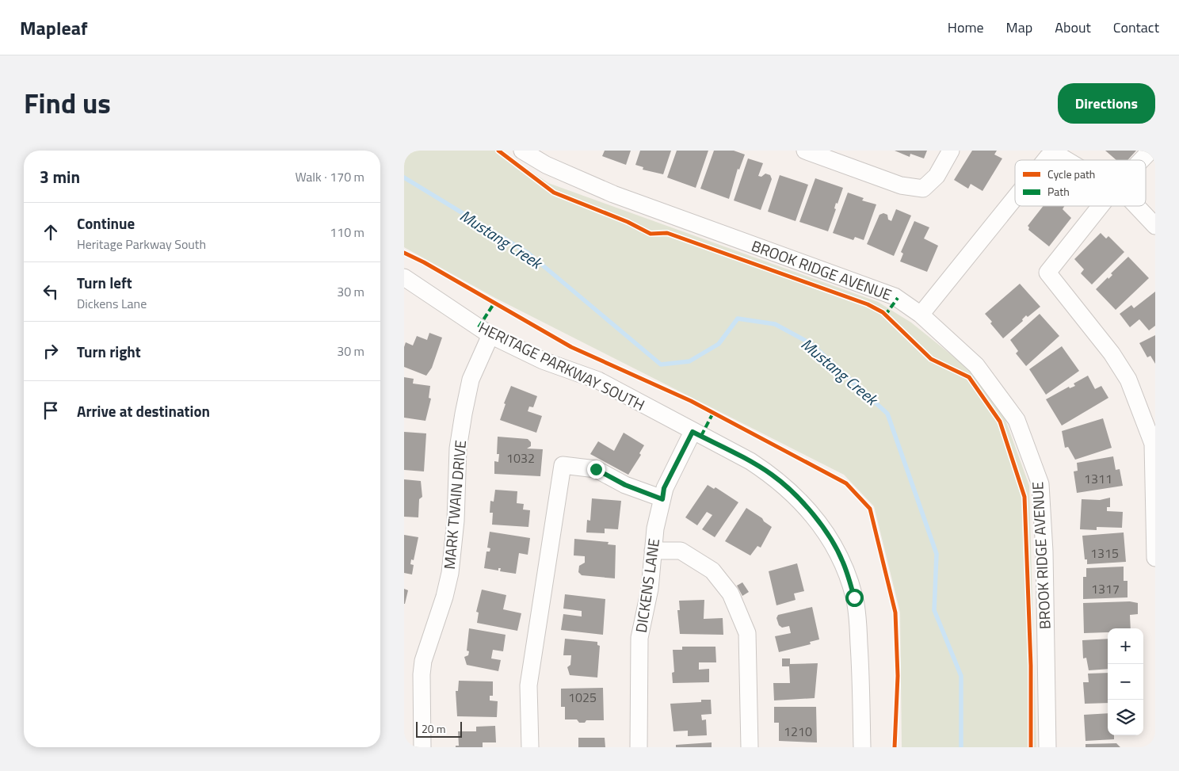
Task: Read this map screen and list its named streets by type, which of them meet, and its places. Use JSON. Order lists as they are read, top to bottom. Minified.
{"streets":{"street":["BROOK RIDGE AVENUE","HERITAGE PARKWAY SOUTH","MARK TWAIN DRIVE","DICKENS LANE"]},"crossings":[["HERITAGE PARKWAY SOUTH","MARK TWAIN DRIVE"],["HERITAGE PARKWAY SOUTH","DICKENS LANE"]],"water":["Mustang Creek"],"house_numbers":["1032","1311","1315","1317","1025","1210"],"legend":["Cycle path","Path"],"scale_bar":"20 m","page":{"header":"Mapleaf","nav":["Home","Map","About","Contact"],"title":"Find us","buttons":"Directions","heading":["3 min","Walk · 170 m"],"list":[["Continue","Heritage Parkway South","110 m"],["Turn left","Dickens Lane","30 m"],["Turn right","30 m"],"Arrive at destination"],"map_buttons":["+","−"],"scale":"20 m"}}
